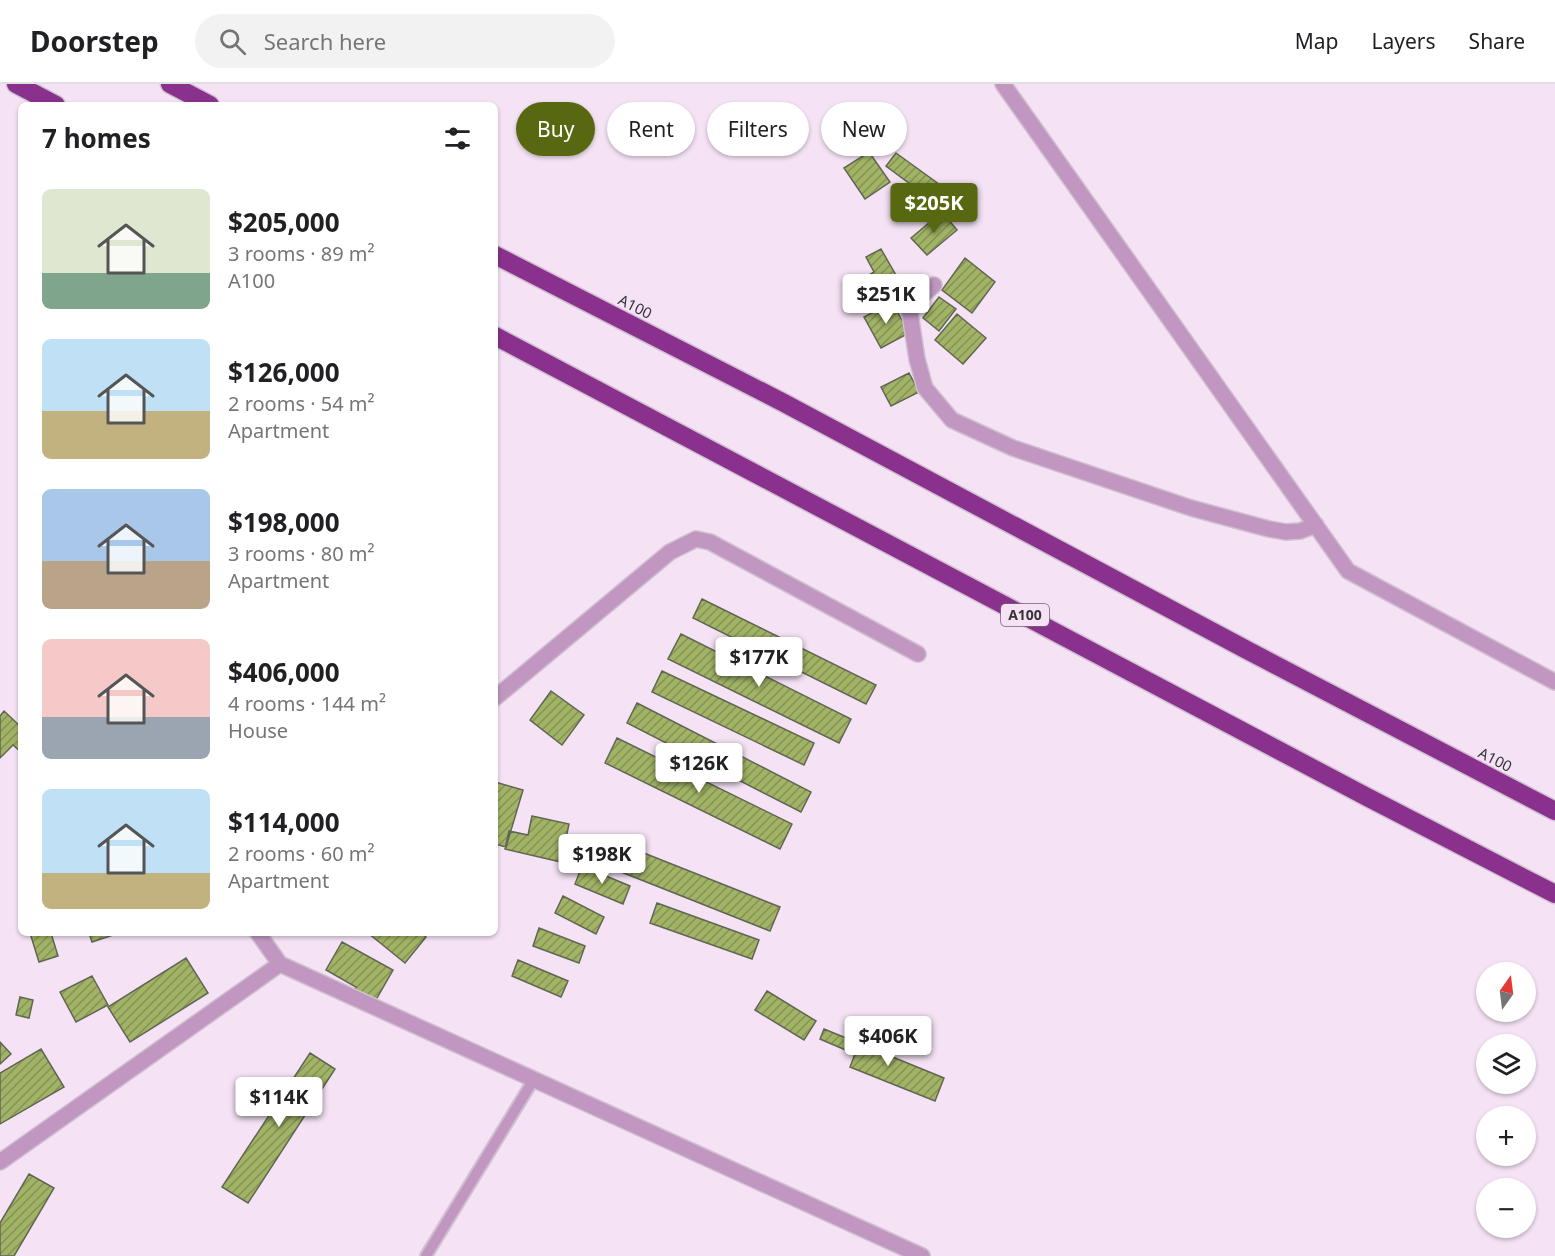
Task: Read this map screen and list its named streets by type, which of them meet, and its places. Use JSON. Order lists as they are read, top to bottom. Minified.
{"streets":{"highway":["A100"]},"north":"top","page":{"header":"Doorstep","search":"Search here","nav":["Map","Layers","Share"],"chip":["Buy","Rent","Filters","New"],"heading":"7 homes","list":[{"name":"$205,000","note":"3 rooms · 89 m² · A100"},{"name":"$126,000","note":"2 rooms · 54 m² · Apartment"},{"name":"$198,000","note":"3 rooms · 80 m² · Apartment"},{"name":"$406,000","note":"4 rooms · 144 m² · House"},{"name":"$114,000","note":"2 rooms · 60 m² · Apartment"}],"price":["$205K","$251K","$177K","$126K","$198K","$406K","$114K"],"map_buttons":["+","−"]}}
